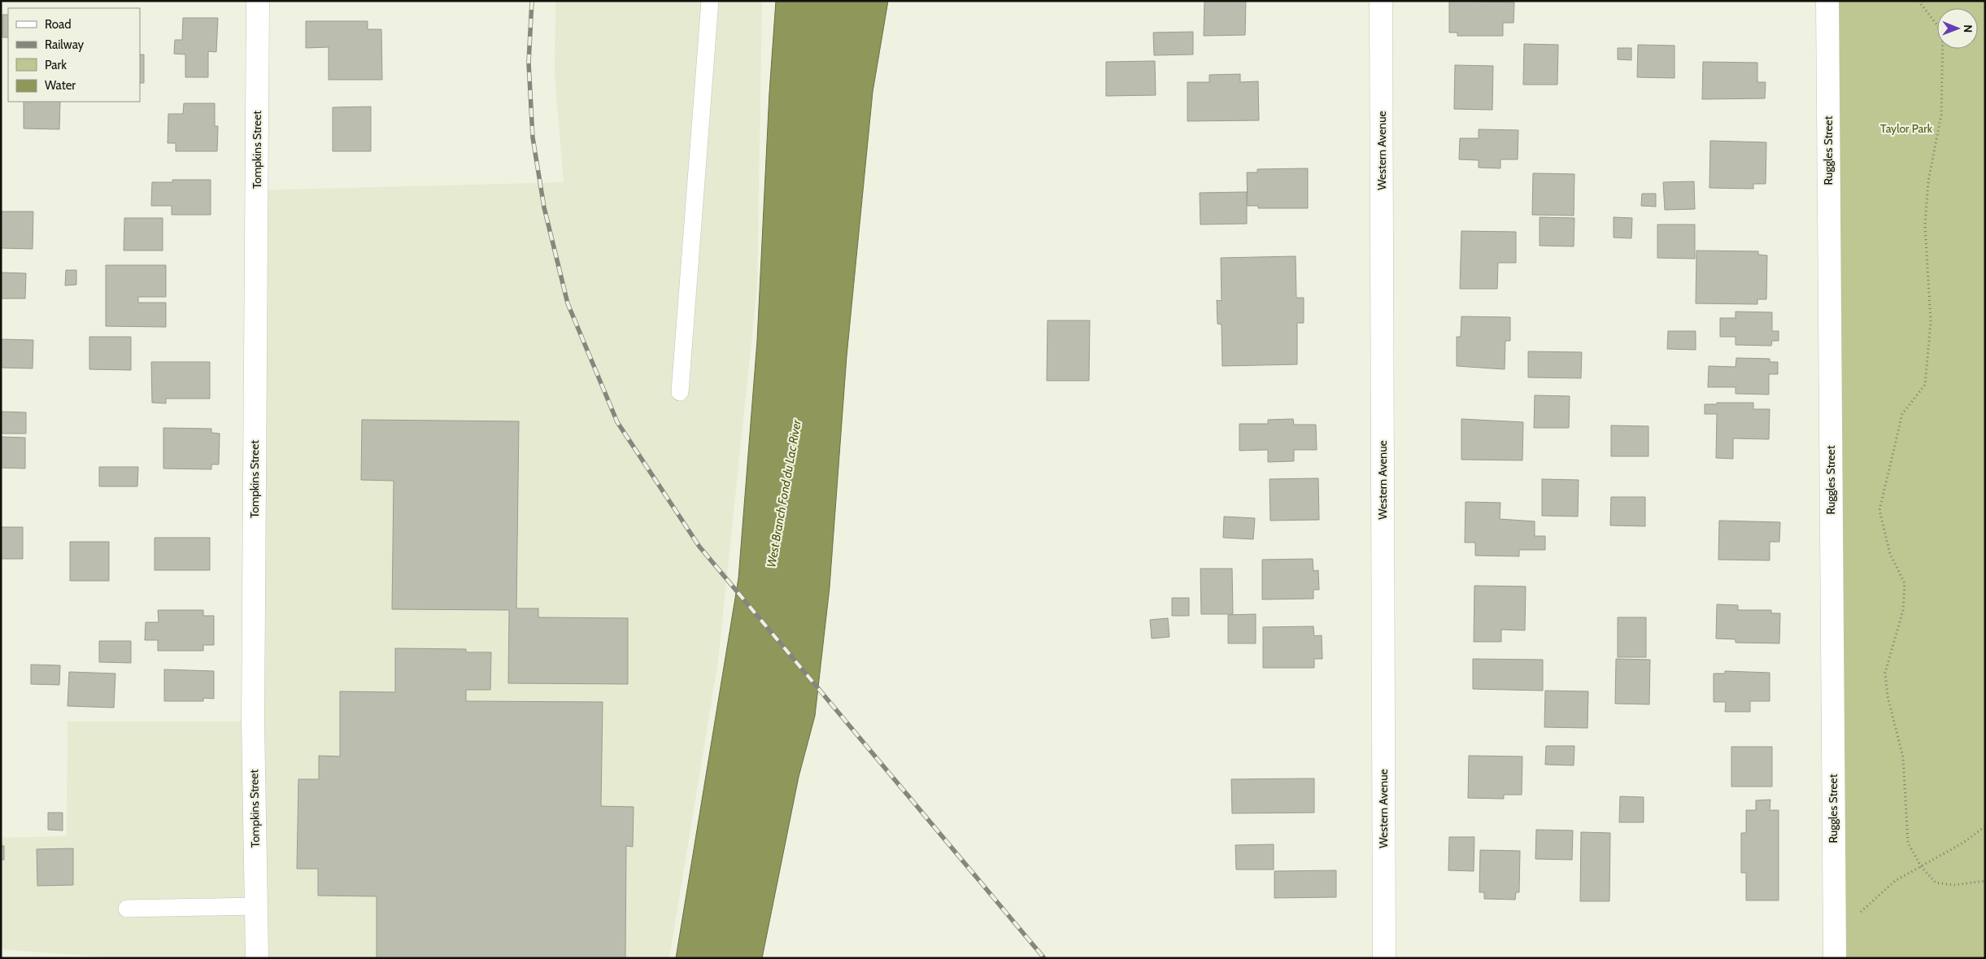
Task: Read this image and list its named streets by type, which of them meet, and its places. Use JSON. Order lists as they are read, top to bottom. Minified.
{"streets":{"street":["Tompkins Street","Western Avenue","Ruggles Street"]},"water":["West Branch Fond du Lac River"],"parks":["Taylor Park"],"legend":["Road","Railway","Park","Water"],"north":"right"}
